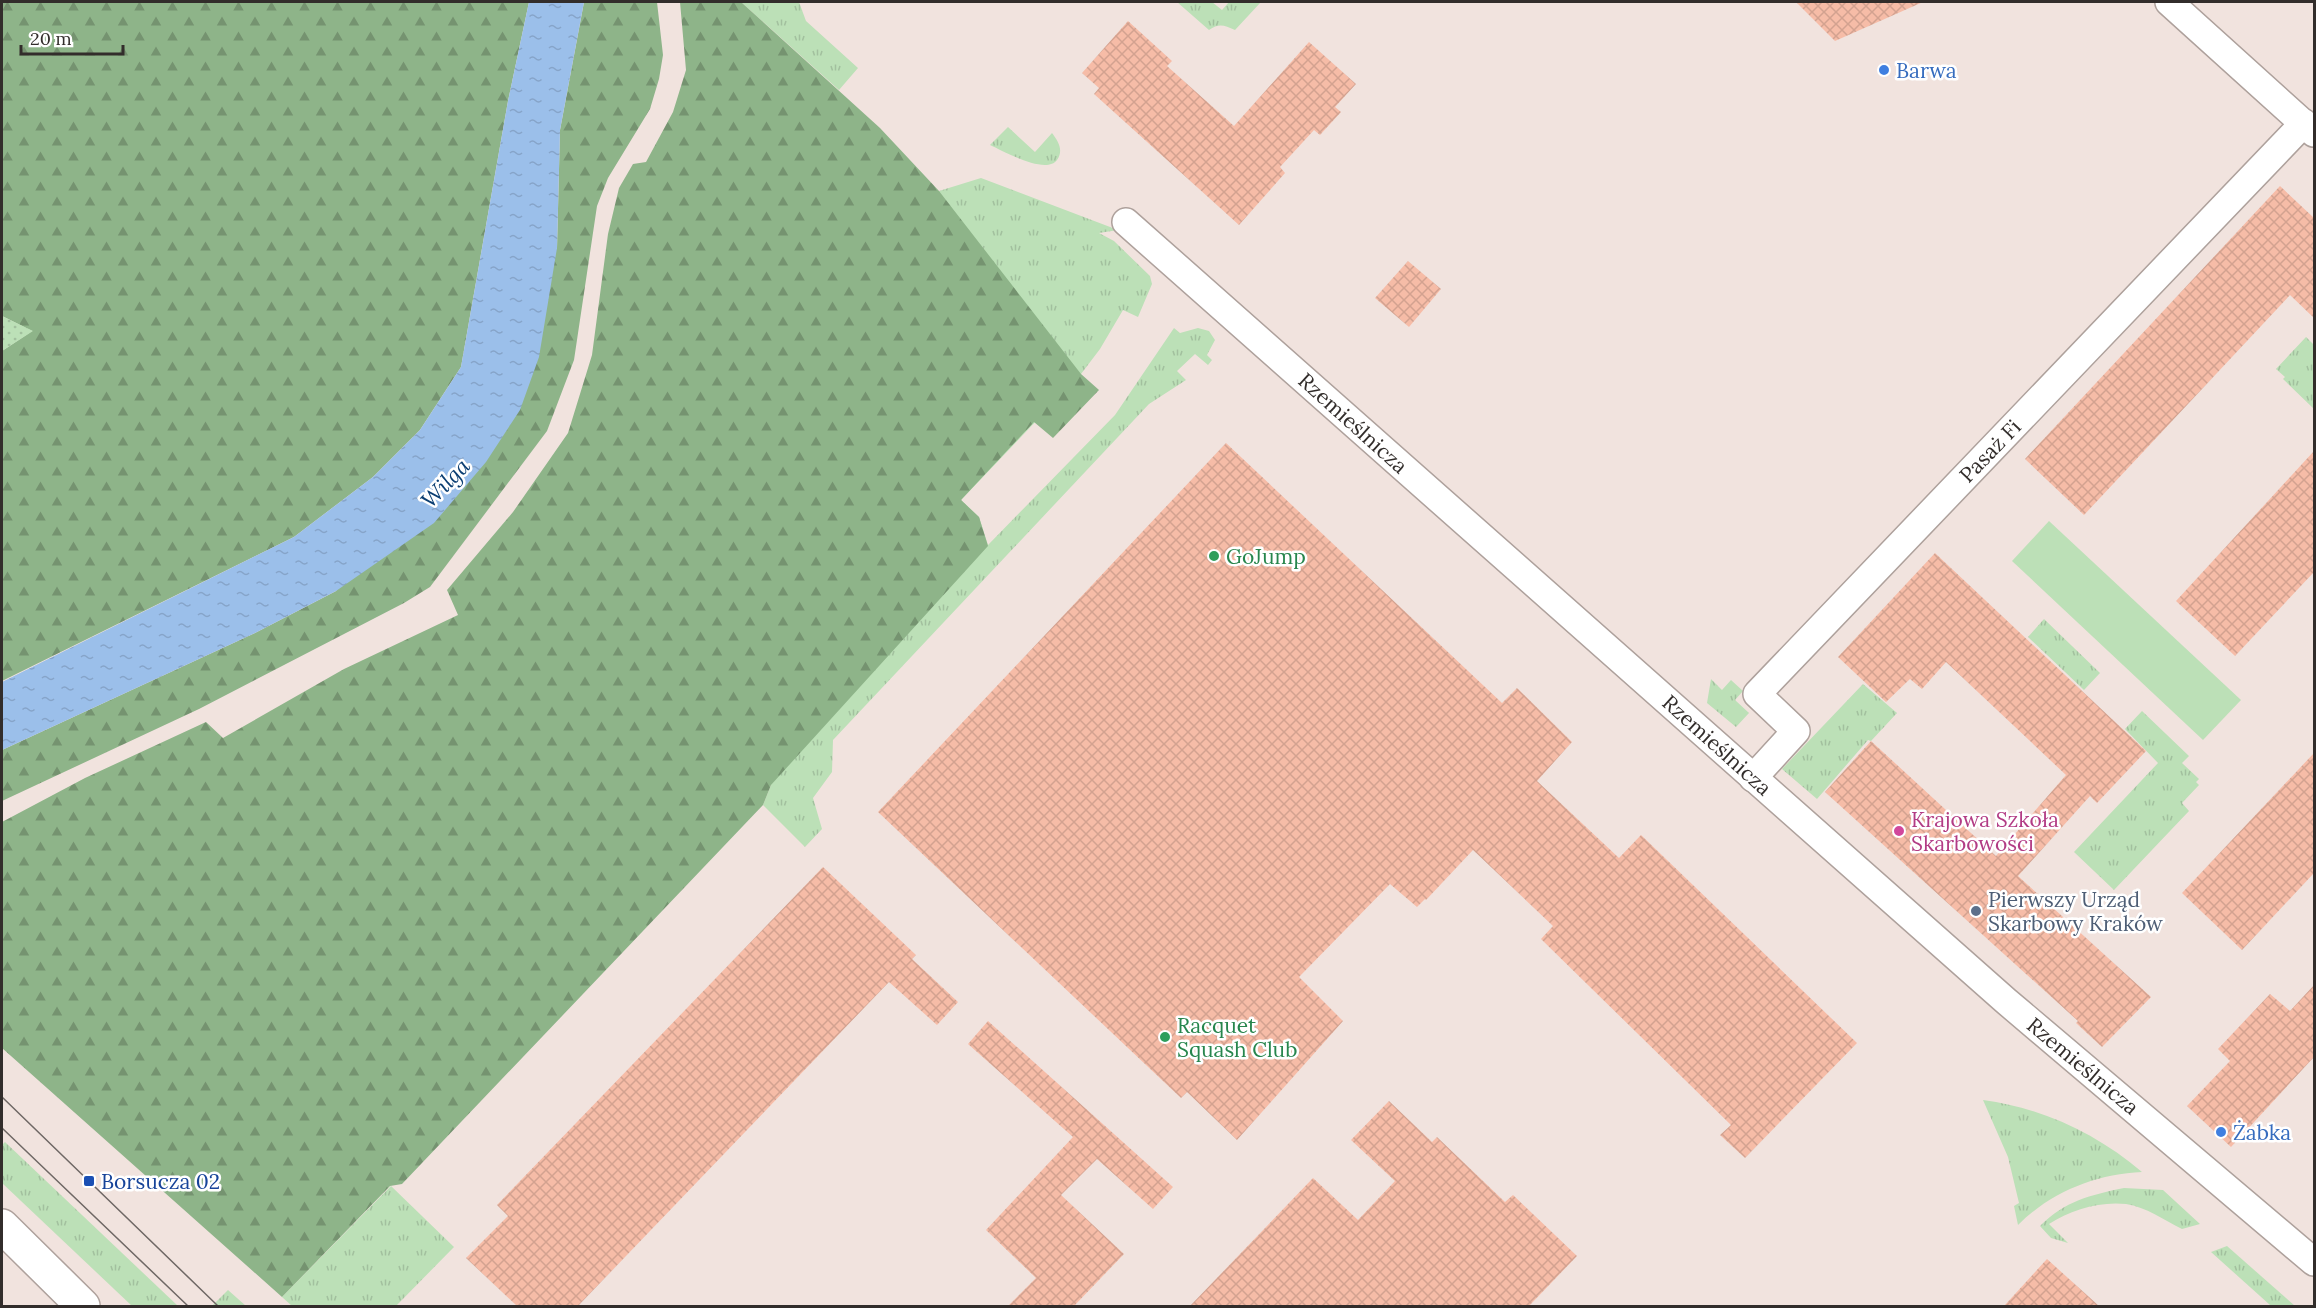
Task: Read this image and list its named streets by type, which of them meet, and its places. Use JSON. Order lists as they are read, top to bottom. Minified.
{"streets":{"street":["Rzemieślnicza","Pasaż Fi"]},"crossings":[["Rzemieślnicza","Pasaż Fi"]],"water":["Wilga"],"places":{"other":["Barwa","GoJump","Krajowa Szkoła Skarbowości","Pierwszy Urząd Skarbowy Kraków","Racquet Squash Club","Żabka"],"transit":["Borsucza 02"]},"scale_bar":"20 m"}
